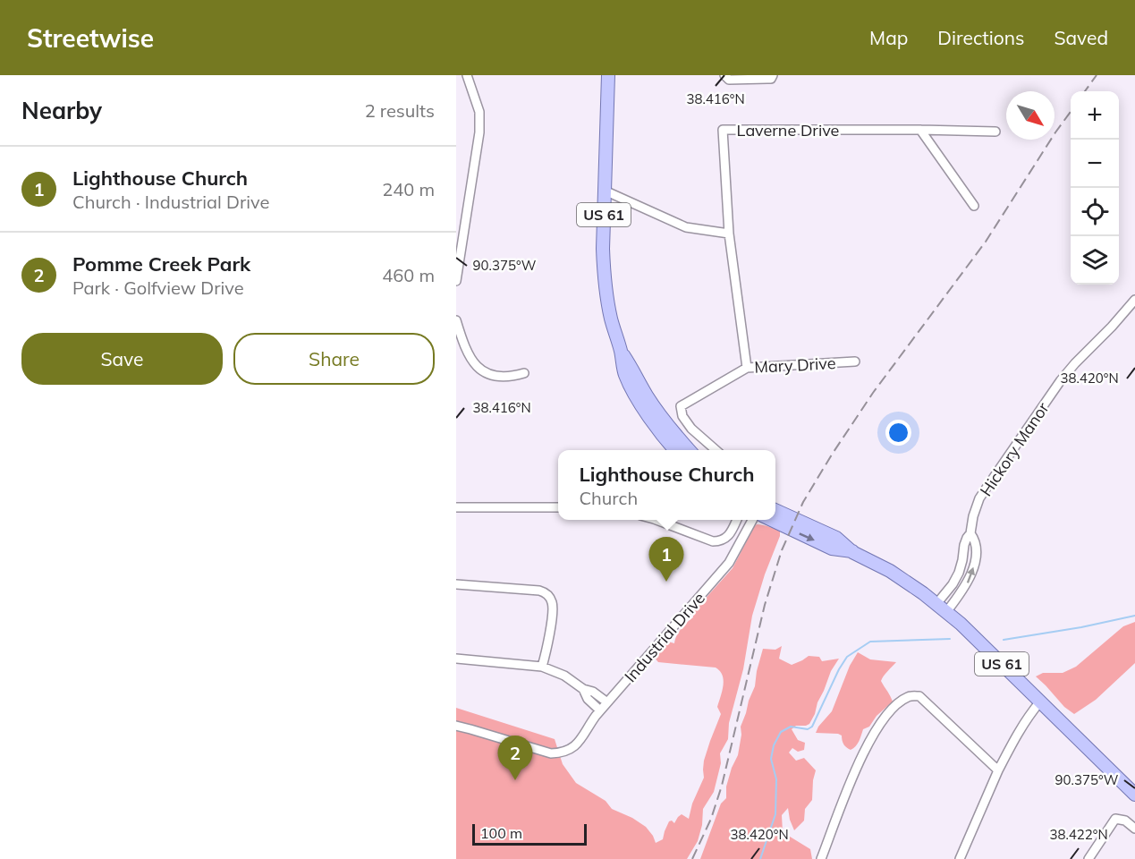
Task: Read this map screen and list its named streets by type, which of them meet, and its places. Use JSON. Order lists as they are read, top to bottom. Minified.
{"streets":{"main road":["US 61"],"street":["Laverne Drive","Mary Drive","Hickory Manor","Industrial Drive"]},"crossings":[["Laverne Drive","Mary Drive"],["US 61","Hickory Manor"]],"scale_bar":"100 m","north":"bottom right","page":{"header":"Streetwise","nav":["Map","Directions","Saved"],"heading":["Nearby","2 results"],"map_buttons":["+","−"],"list":[{"mark":"1","name":"Lighthouse Church","note":"Church · Industrial Drive","value":"240 m"},{"mark":"2","name":"Pomme Creek Park","note":"Park · Golfview Drive","value":"460 m"}],"buttons":["Save","Share"],"popup":["Lighthouse Church","Church"],"pins":["1","2"],"scale":"100 m"},"coordinates":["38.416°N","90.375°W","38.420°N","38.422°N"]}
